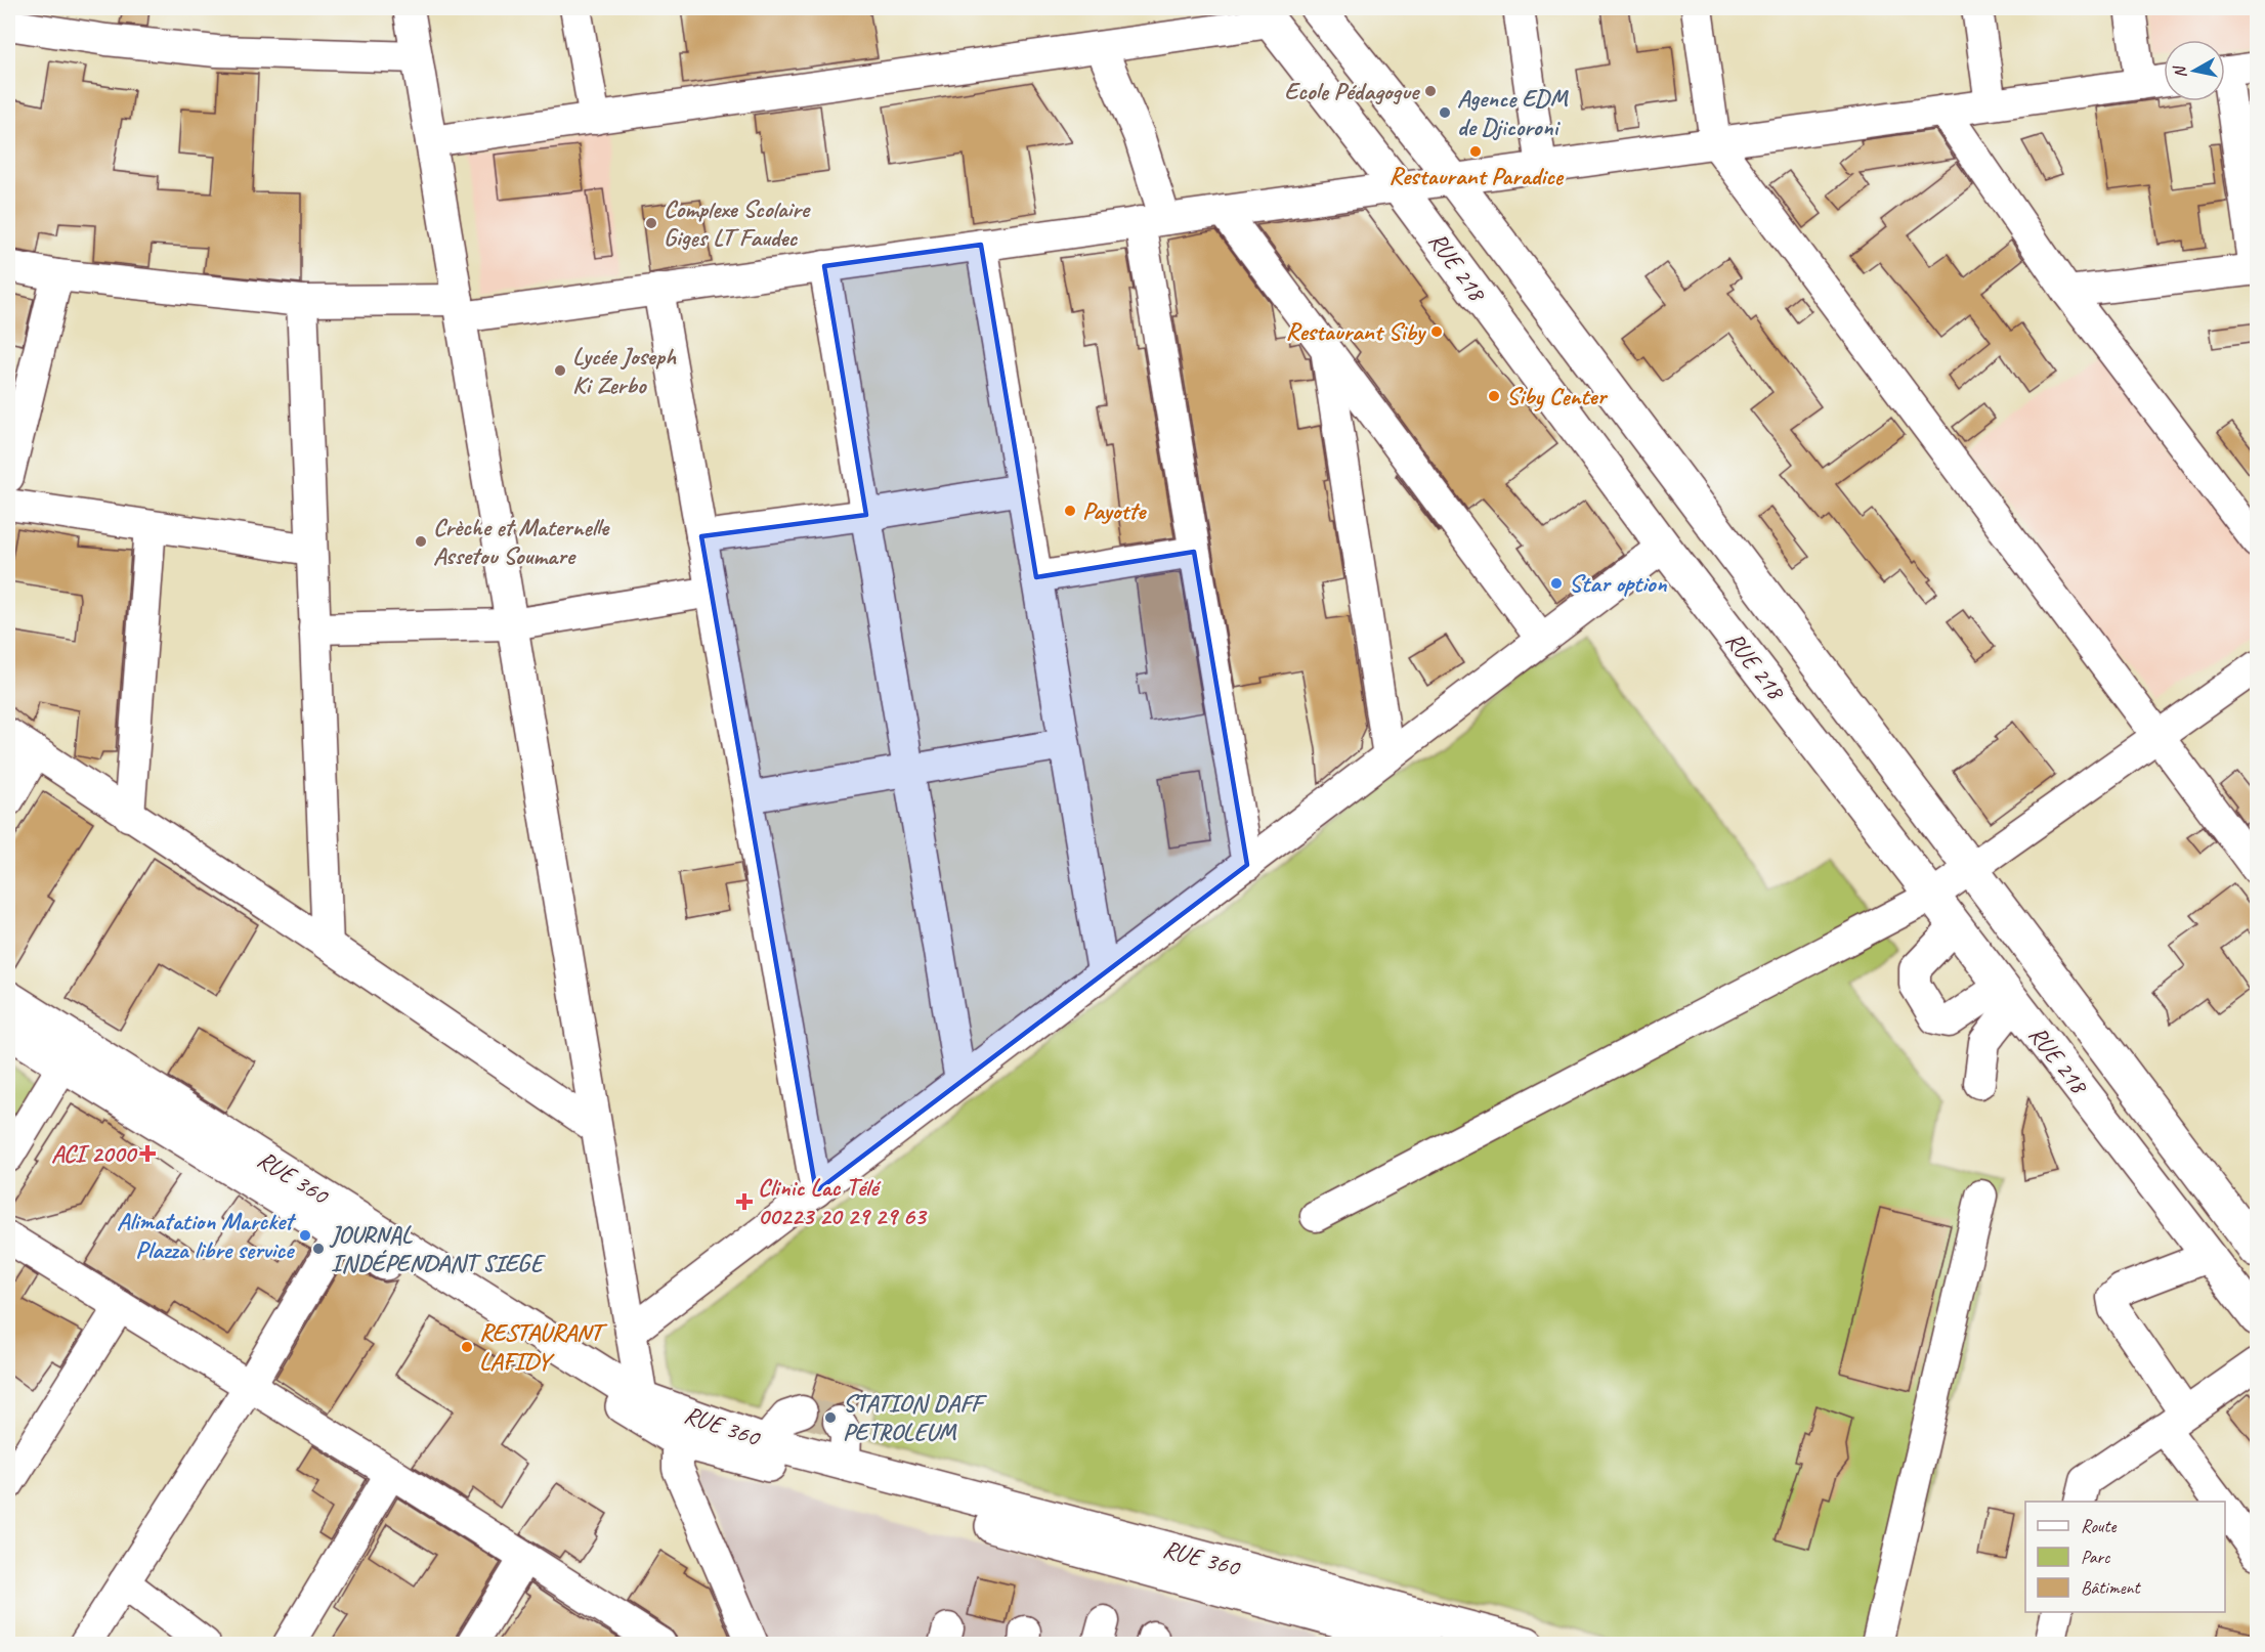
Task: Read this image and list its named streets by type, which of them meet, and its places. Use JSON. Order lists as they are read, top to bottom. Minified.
{"streets":{"main road":["RUE 218","RUE 360"]},"places":{"other":["Ecole Pédagogue","Agence EDM de Djicoroni","Restaurant Paradice","Complexe Scolaire Giges LT Faudec","Restaurant Siby","Lycée Joseph Ki Zerbo","Siby Center","Payotte","Crèche et Maternelle Assetou Soumare","Star option","Alimatation Marcket Plazza libre service","JOURNAL INDÉPENDANT SIEGE","RESTAURANT LAFIDY","STATION DAFF PETROLEUM"],"health":["ACI 2000","Clinic Lac Télé 00223 20 29 29 63"]},"legend":["Route","Parc","Bâtiment"],"north":"left"}
